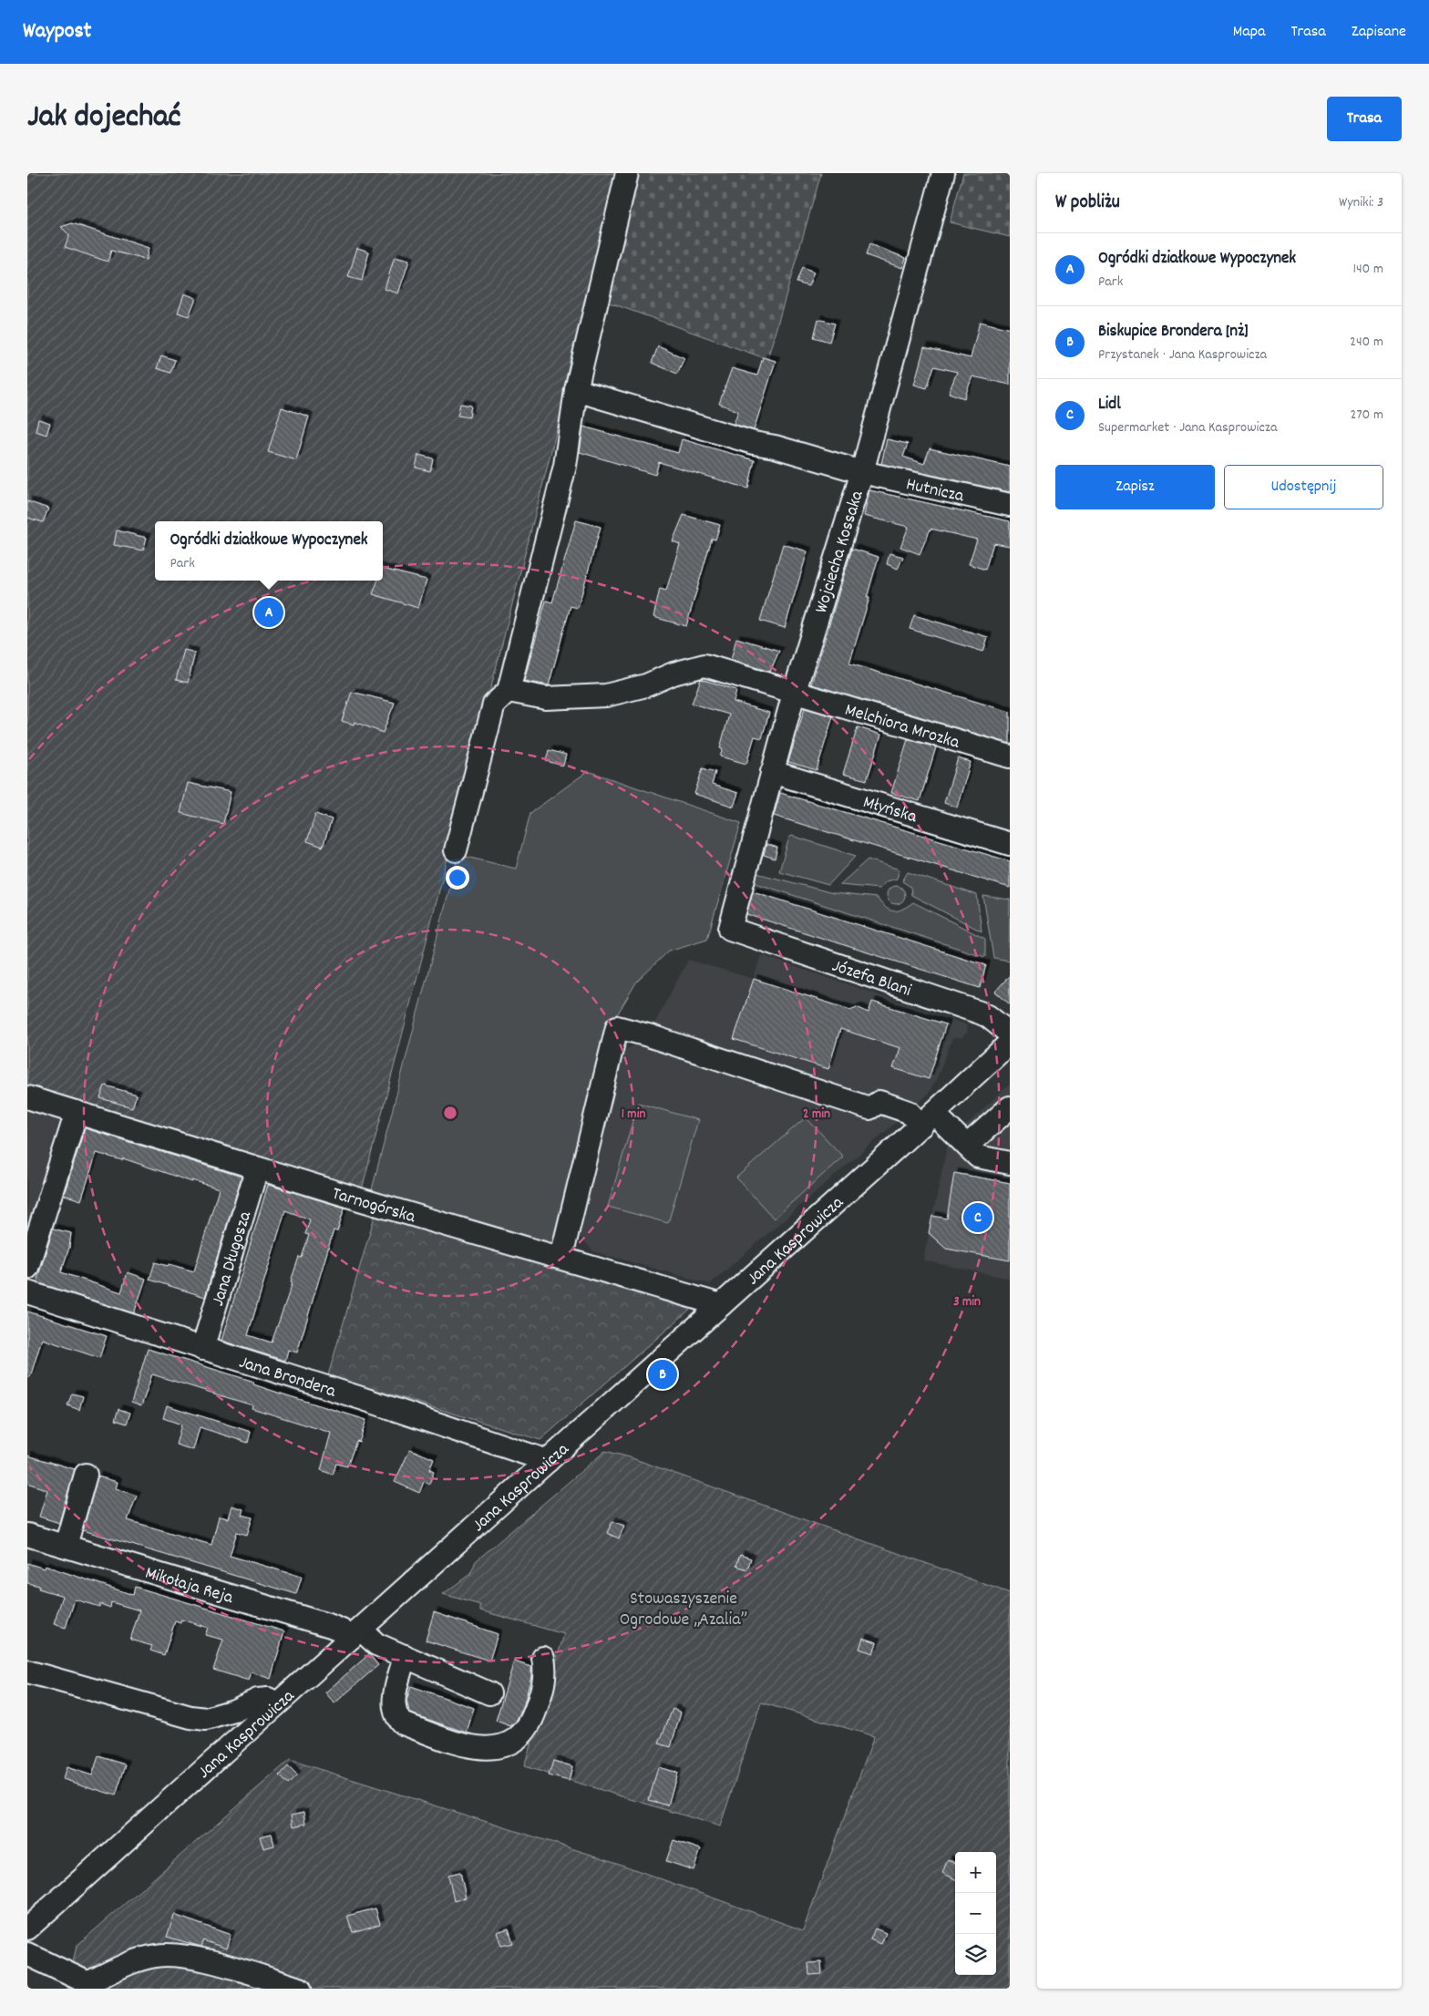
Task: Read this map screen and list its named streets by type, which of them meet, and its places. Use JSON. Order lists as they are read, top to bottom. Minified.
{"streets":{"street":["Hutnicza","Wojciecha Kossaka","Melchiora Mrozka","Młyńska","Józefa Blani","Tarnogórska","Jana Kasprowicza","Jana Długosza","Jana Brondera","Mikołaja Reja"]},"crossings":[["Hutnicza","Wojciecha Kossaka"],["Wojciecha Kossaka","Melchiora Mrozka"],["Wojciecha Kossaka","Młyńska"],["Wojciecha Kossaka","Józefa Blani"],["Tarnogórska","Jana Kasprowicza"],["Tarnogórska","Jana Długosza"],["Jana Kasprowicza","Jana Brondera"],["Jana Kasprowicza","Mikołaja Reja"],["Jana Długosza","Jana Brondera"]],"parks":["Stowaszyszenie Ogrodowe „Azalia”"],"page":{"header":"Waypost","nav":["Mapa","Trasa","Zapisane"],"title":"Jak dojechać","buttons":["Trasa",["Zapisz","Udostępnij"]],"heading":["W pobliżu","Wyniki: 3"],"list":[{"mark":"A","name":"Ogródki działkowe Wypoczynek","note":"Park","value":"140 m"},{"mark":"B","name":"Biskupice Brondera [nż]","note":"Przystanek · Jana Kasprowicza","value":"240 m"},{"mark":"C","name":"Lidl","note":"Supermarket · Jana Kasprowicza","value":"270 m"}],"popup":["Ogródki działkowe Wypoczynek","Park"],"pins":["A","C","B"],"map_buttons":["+","−"]},"rings":["1 min","2 min","3 min"]}
